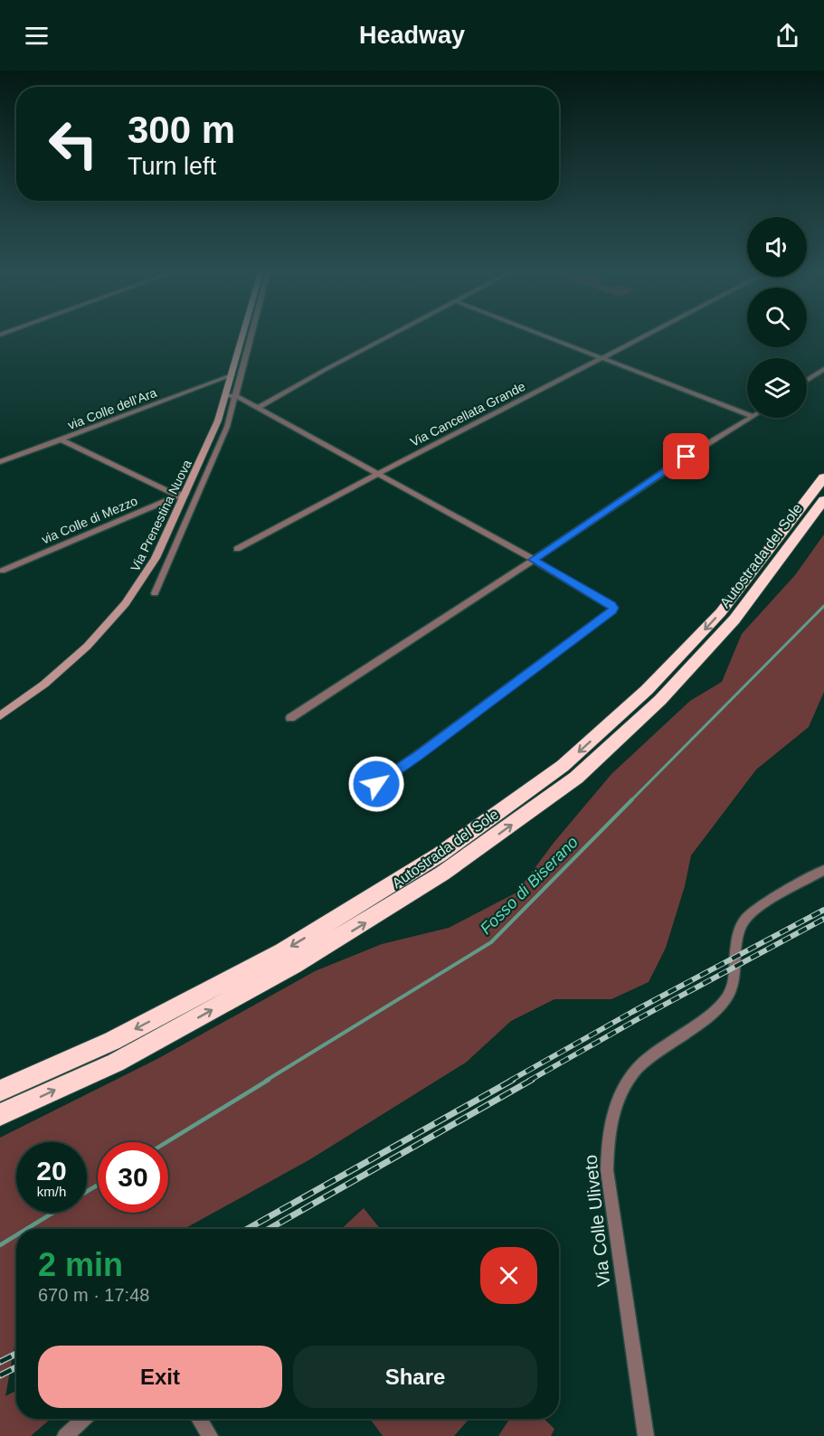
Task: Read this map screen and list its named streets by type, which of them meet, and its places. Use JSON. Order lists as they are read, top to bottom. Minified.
{"streets":{"highway":["Autostrada del Sole"],"main road":["Via Prenestina Nuova"],"street":["via Colle dell'Ara","Via Cancellata Grande","via Colle di Mezzo","Via Colle Uliveto"]},"crossings":[["via Colle dell'Ara","Via Prenestina Nuova"],["Via Prenestina Nuova","via Colle di Mezzo"]],"water":["Fosso di Biserano"],"page":{"header":"Headway","turn":["300 m","Turn left"],"speed":"20 km/h","limit":"30","heading":["2 min","670 m · 17:48"],"buttons":["Exit","Share"]}}
